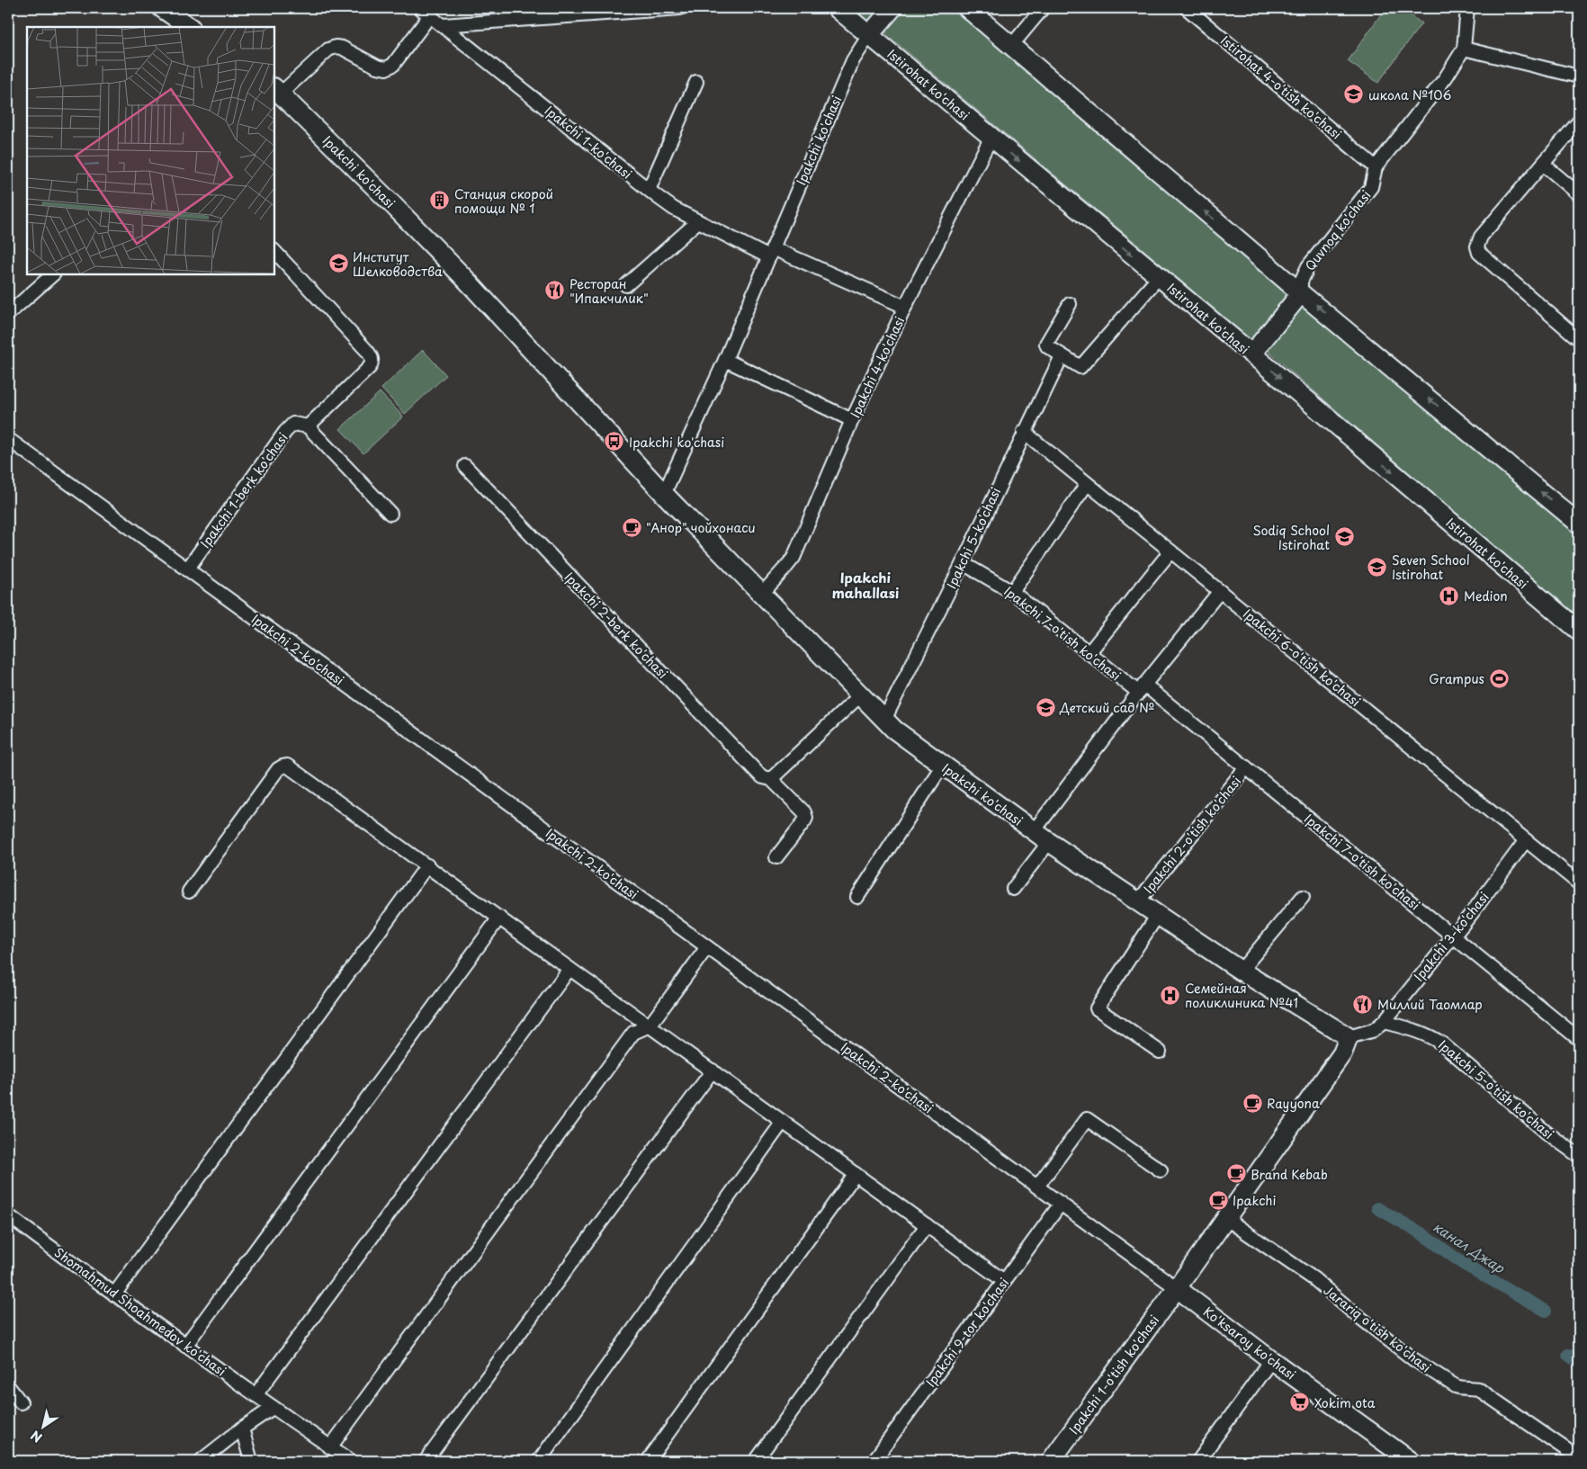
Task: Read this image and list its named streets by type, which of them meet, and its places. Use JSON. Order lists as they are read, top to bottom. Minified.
{"streets":{"main road":["Istirohat ko'chasi","Ipakchi ko'chasi","Ko'ksaroy ko'chasi","Ipakchi 1-o'tish ko'chasi"],"street":["Istirohat 4-o'tish ko'chasi","Ipakchi 1-ko'chasi","Quvnoq ko'chasi","Ipakchi 4-ko'chasi","Ipakchi 1-berk ko'chasi","Ipakchi 5-ko'chasi","Ipakchi 2-berk ko'chasi","Ipakchi 7-o'tish ko'chasi","Ipakchi 2-ko'chasi","Ipakchi 6-o'tish ko'chasi","Ipakchi 2-o'tish ko'chasi","Ipakchi 3-ko'chasi","Ipakchi 5-o'tish ko'chasi","Shomahmud Shoahmedov ko'chasi","Jarariq o'tish ko'chasi","Ipakchi 9-tor ko'chasi"]},"crossings":[["Istirohat ko'chasi","Ipakchi ko'chasi"],["Istirohat ko'chasi","Ipakchi 4-ko'chasi"],["Istirohat 4-o'tish ko'chasi","Quvnoq ko'chasi"],["Ipakchi ko'chasi","Ipakchi 1-ko'chasi"],["Ipakchi ko'chasi","Ipakchi 4-ko'chasi"],["Ipakchi ko'chasi","Ipakchi 5-ko'chasi"],["Ipakchi ko'chasi","Ipakchi 2-o'tish ko'chasi"],["Ipakchi ko'chasi","Ipakchi 3-ko'chasi"],["Ipakchi 1-ko'chasi","Ipakchi 4-ko'chasi"],["Ipakchi 1-berk ko'chasi","Ipakchi 2-ko'chasi"],["Ipakchi 5-ko'chasi","Ipakchi 7-o'tish ko'chasi"],["Ipakchi 5-ko'chasi","Ipakchi 6-o'tish ko'chasi"],["Ipakchi 7-o'tish ko'chasi","Ipakchi 2-o'tish ko'chasi"],["Ipakchi 7-o'tish ko'chasi","Ipakchi 3-ko'chasi"],["Ipakchi 2-ko'chasi","Ipakchi 9-tor ko'chasi"],["Ipakchi 2-ko'chasi","Ko'ksaroy ko'chasi"],["Ipakchi 2-ko'chasi","Ipakchi 1-o'tish ko'chasi"],["Ipakchi 6-o'tish ko'chasi","Ipakchi 3-ko'chasi"],["Ipakchi 3-ko'chasi","Ipakchi 5-o'tish ko'chasi"],["Ko'ksaroy ko'chasi","Ipakchi 1-o'tish ko'chasi"]],"districts":["Ipakchi mahallasi"],"water":["канал Джар"],"places":{"school or university":["школа №106","Институт Шелководства","Sodiq School Istirohat","Seven School Istirohat","Детский сад №"],"building":["Станция скорой помощи № 1"],"restaurant":["Ресторан \"Ипакчилик\"","Миллий Таомлар"],"bus stop":["Ipakchi ko'chasi"],"cafe":["\"Анор\" чойхонаси","Rayyona","Brand Kebab","Ipakchi"],"hospital":["Medion","Семейная поликлиника №41"],"sports":["Grampus"],"supermarket":["Xokim ota"]},"north":"bottom left"}
